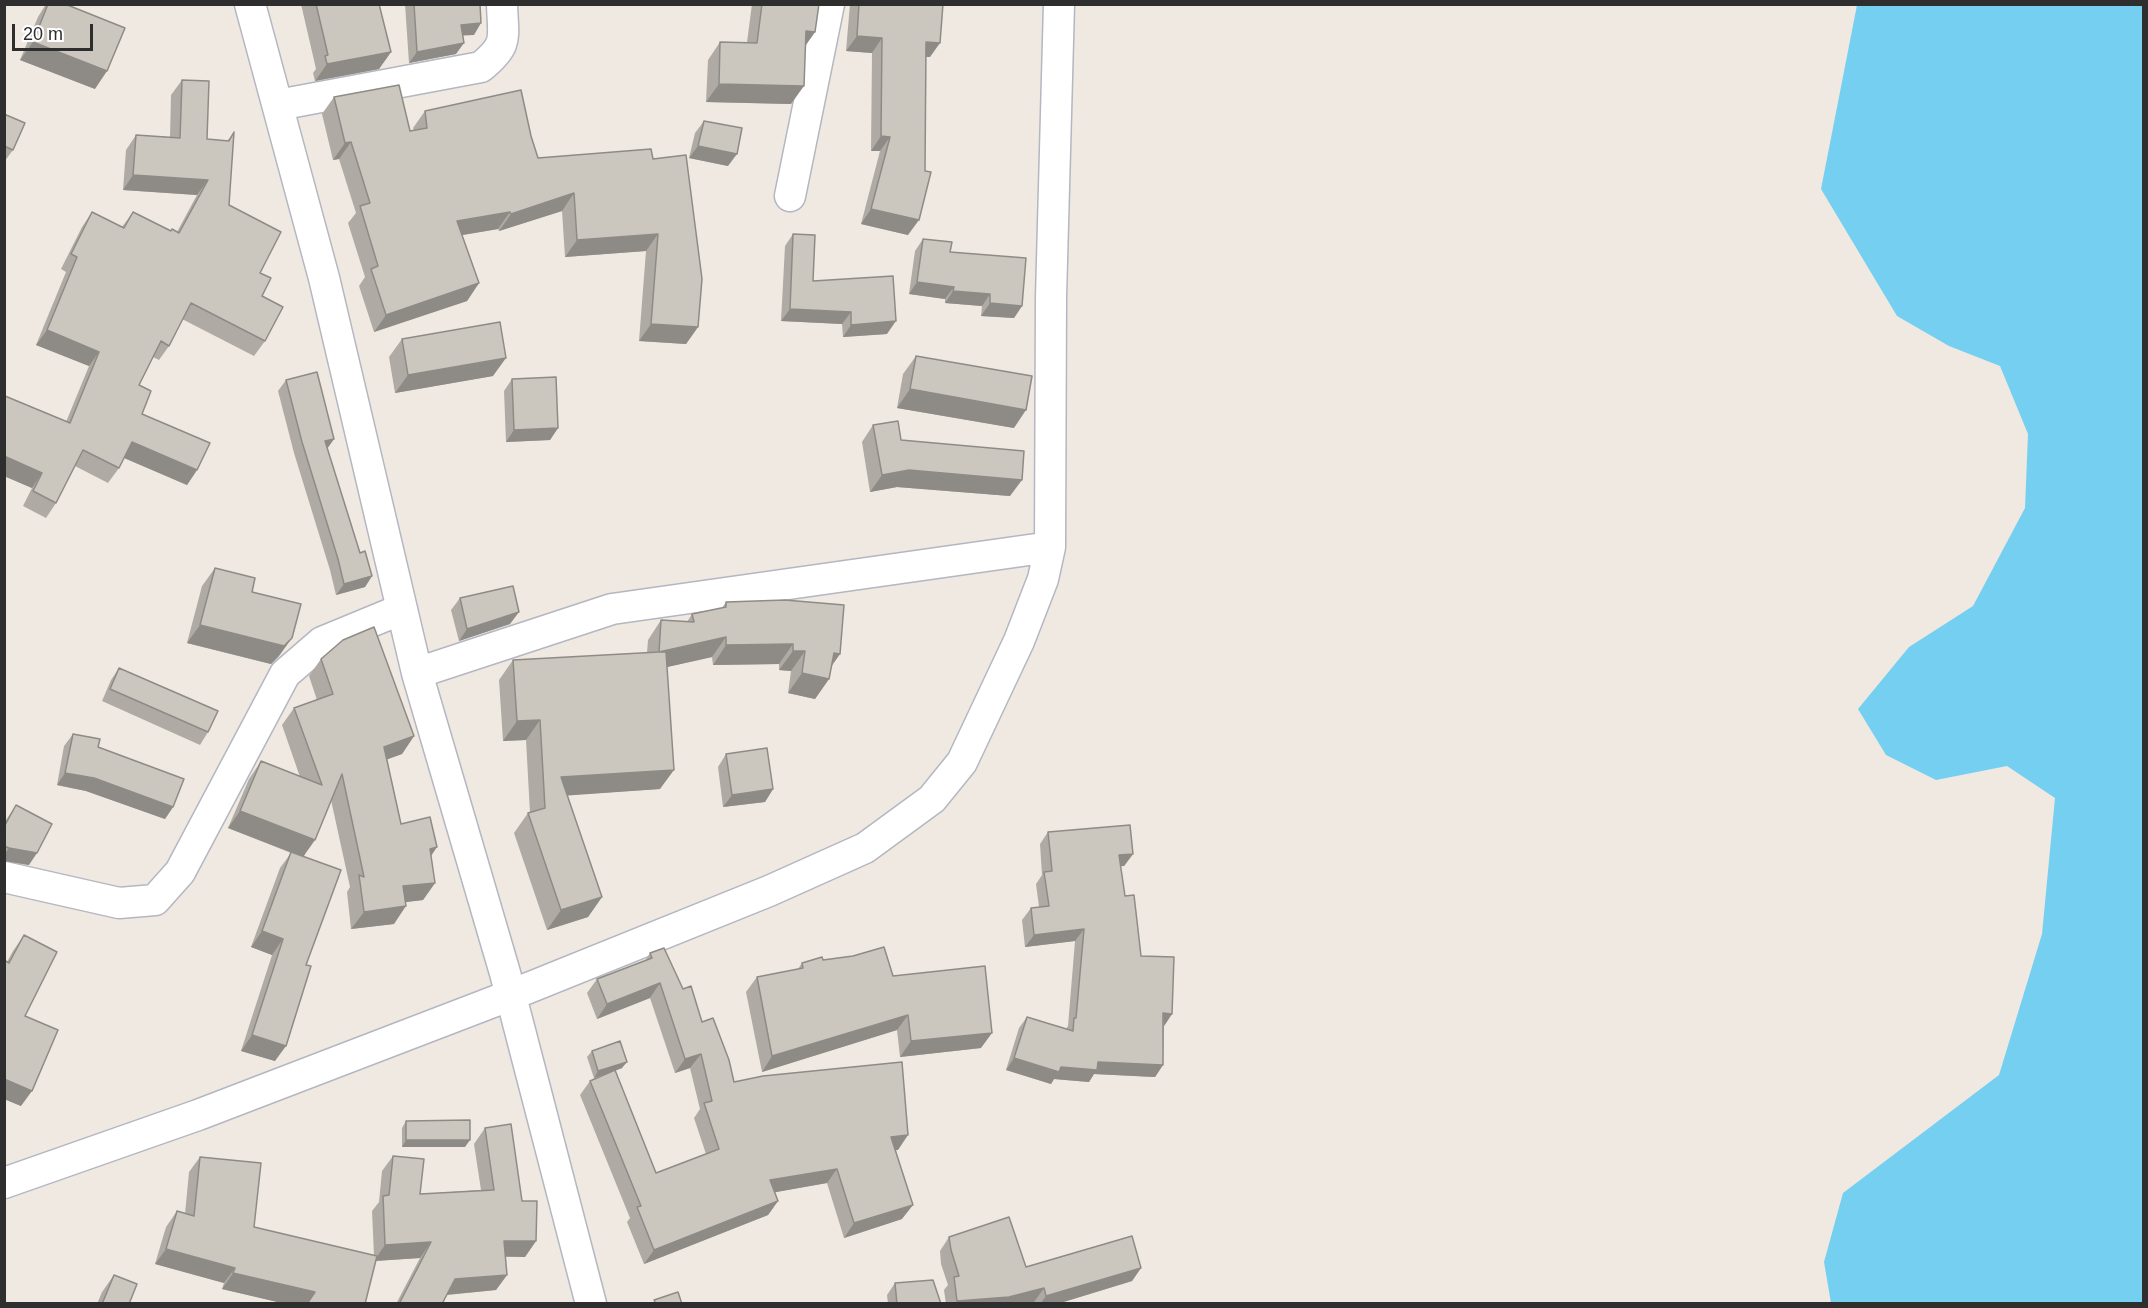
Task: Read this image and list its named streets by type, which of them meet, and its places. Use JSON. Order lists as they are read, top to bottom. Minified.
{"scale_bar":"20 m"}
